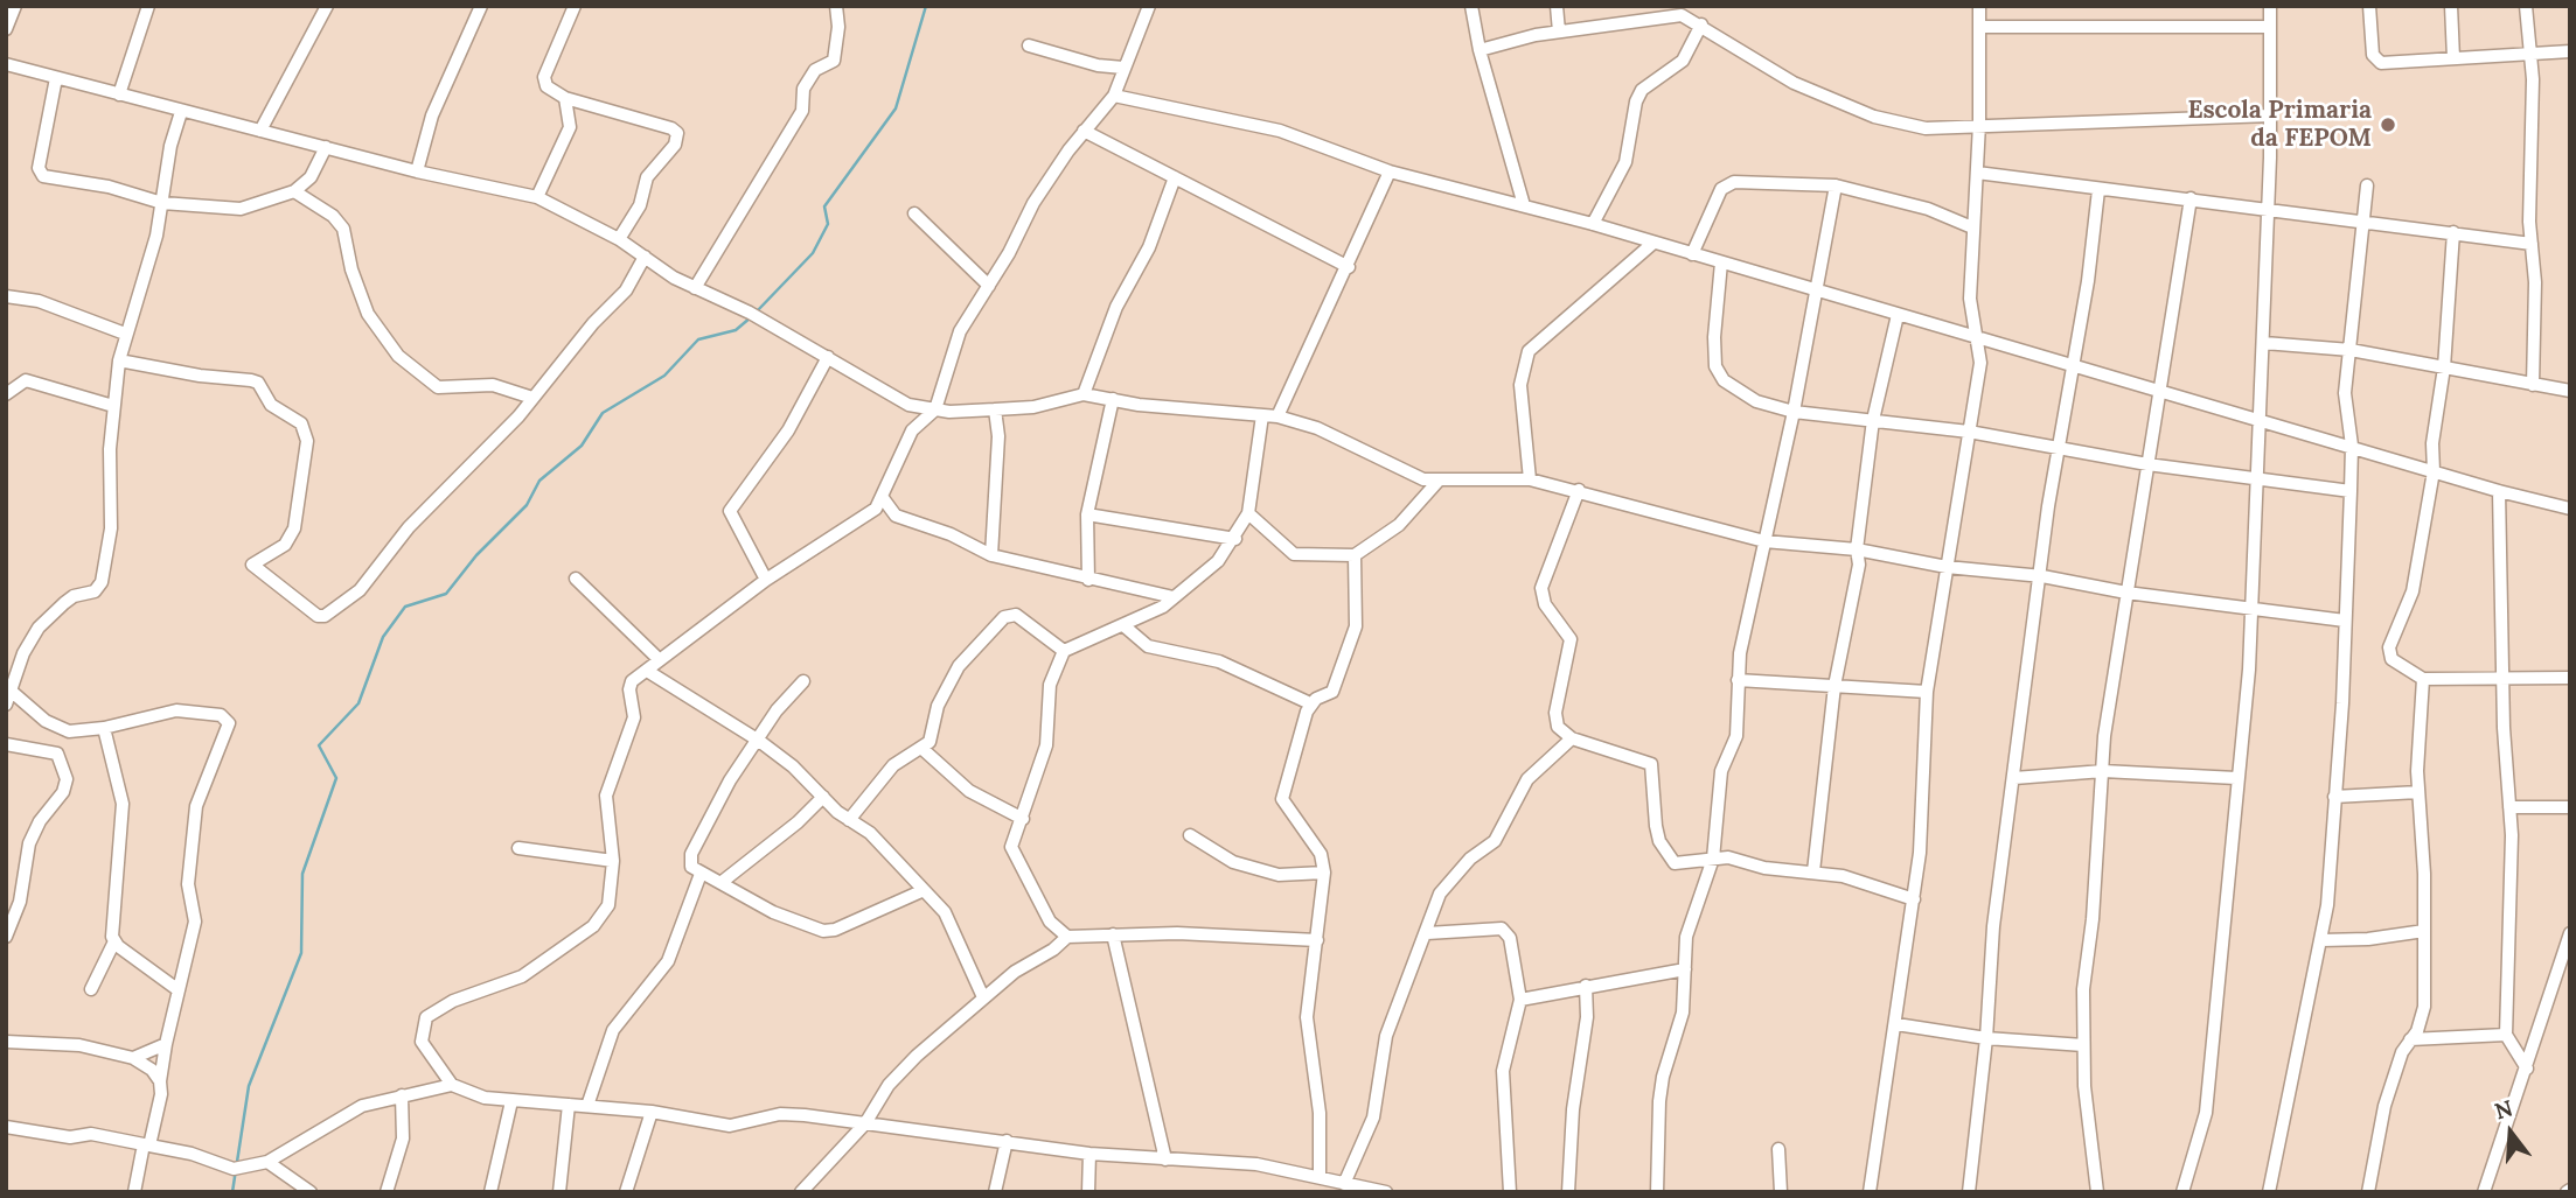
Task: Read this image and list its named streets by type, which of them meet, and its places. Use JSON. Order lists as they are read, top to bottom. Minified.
{"places":["Escola Primaria da FEPOM"],"north":"top"}
